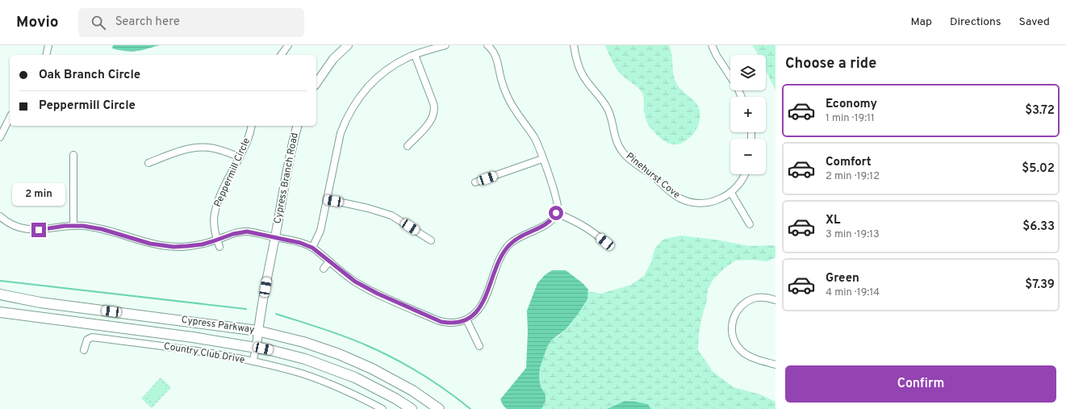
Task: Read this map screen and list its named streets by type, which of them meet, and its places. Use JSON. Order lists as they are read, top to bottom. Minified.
{"streets":{"main road":["Cypress Parkway"],"street":["Peppermill Circle","Pinehurst Cove","Cypress Branch Road","Country Club Drive"]},"crossings":[["Cypress Branch Road","Cypress Parkway"]],"page":{"header":"Movio","search":"Search here","nav":["Map","Directions","Saved"],"heading":"Choose a ride","map_buttons":["+","−"],"banner":["Oak Branch Circle","Peppermill Circle"],"list":[{"name":"Economy","note":"1 min · 19:11","value":"$3.72"},{"name":"Comfort","note":"2 min · 19:12","value":"$5.02"},{"name":"XL","note":"3 min · 19:13","value":"$6.33"},{"name":"Green","note":"4 min · 19:14","value":"$7.39"}],"bubble":"2 min","buttons":"Confirm"}}
